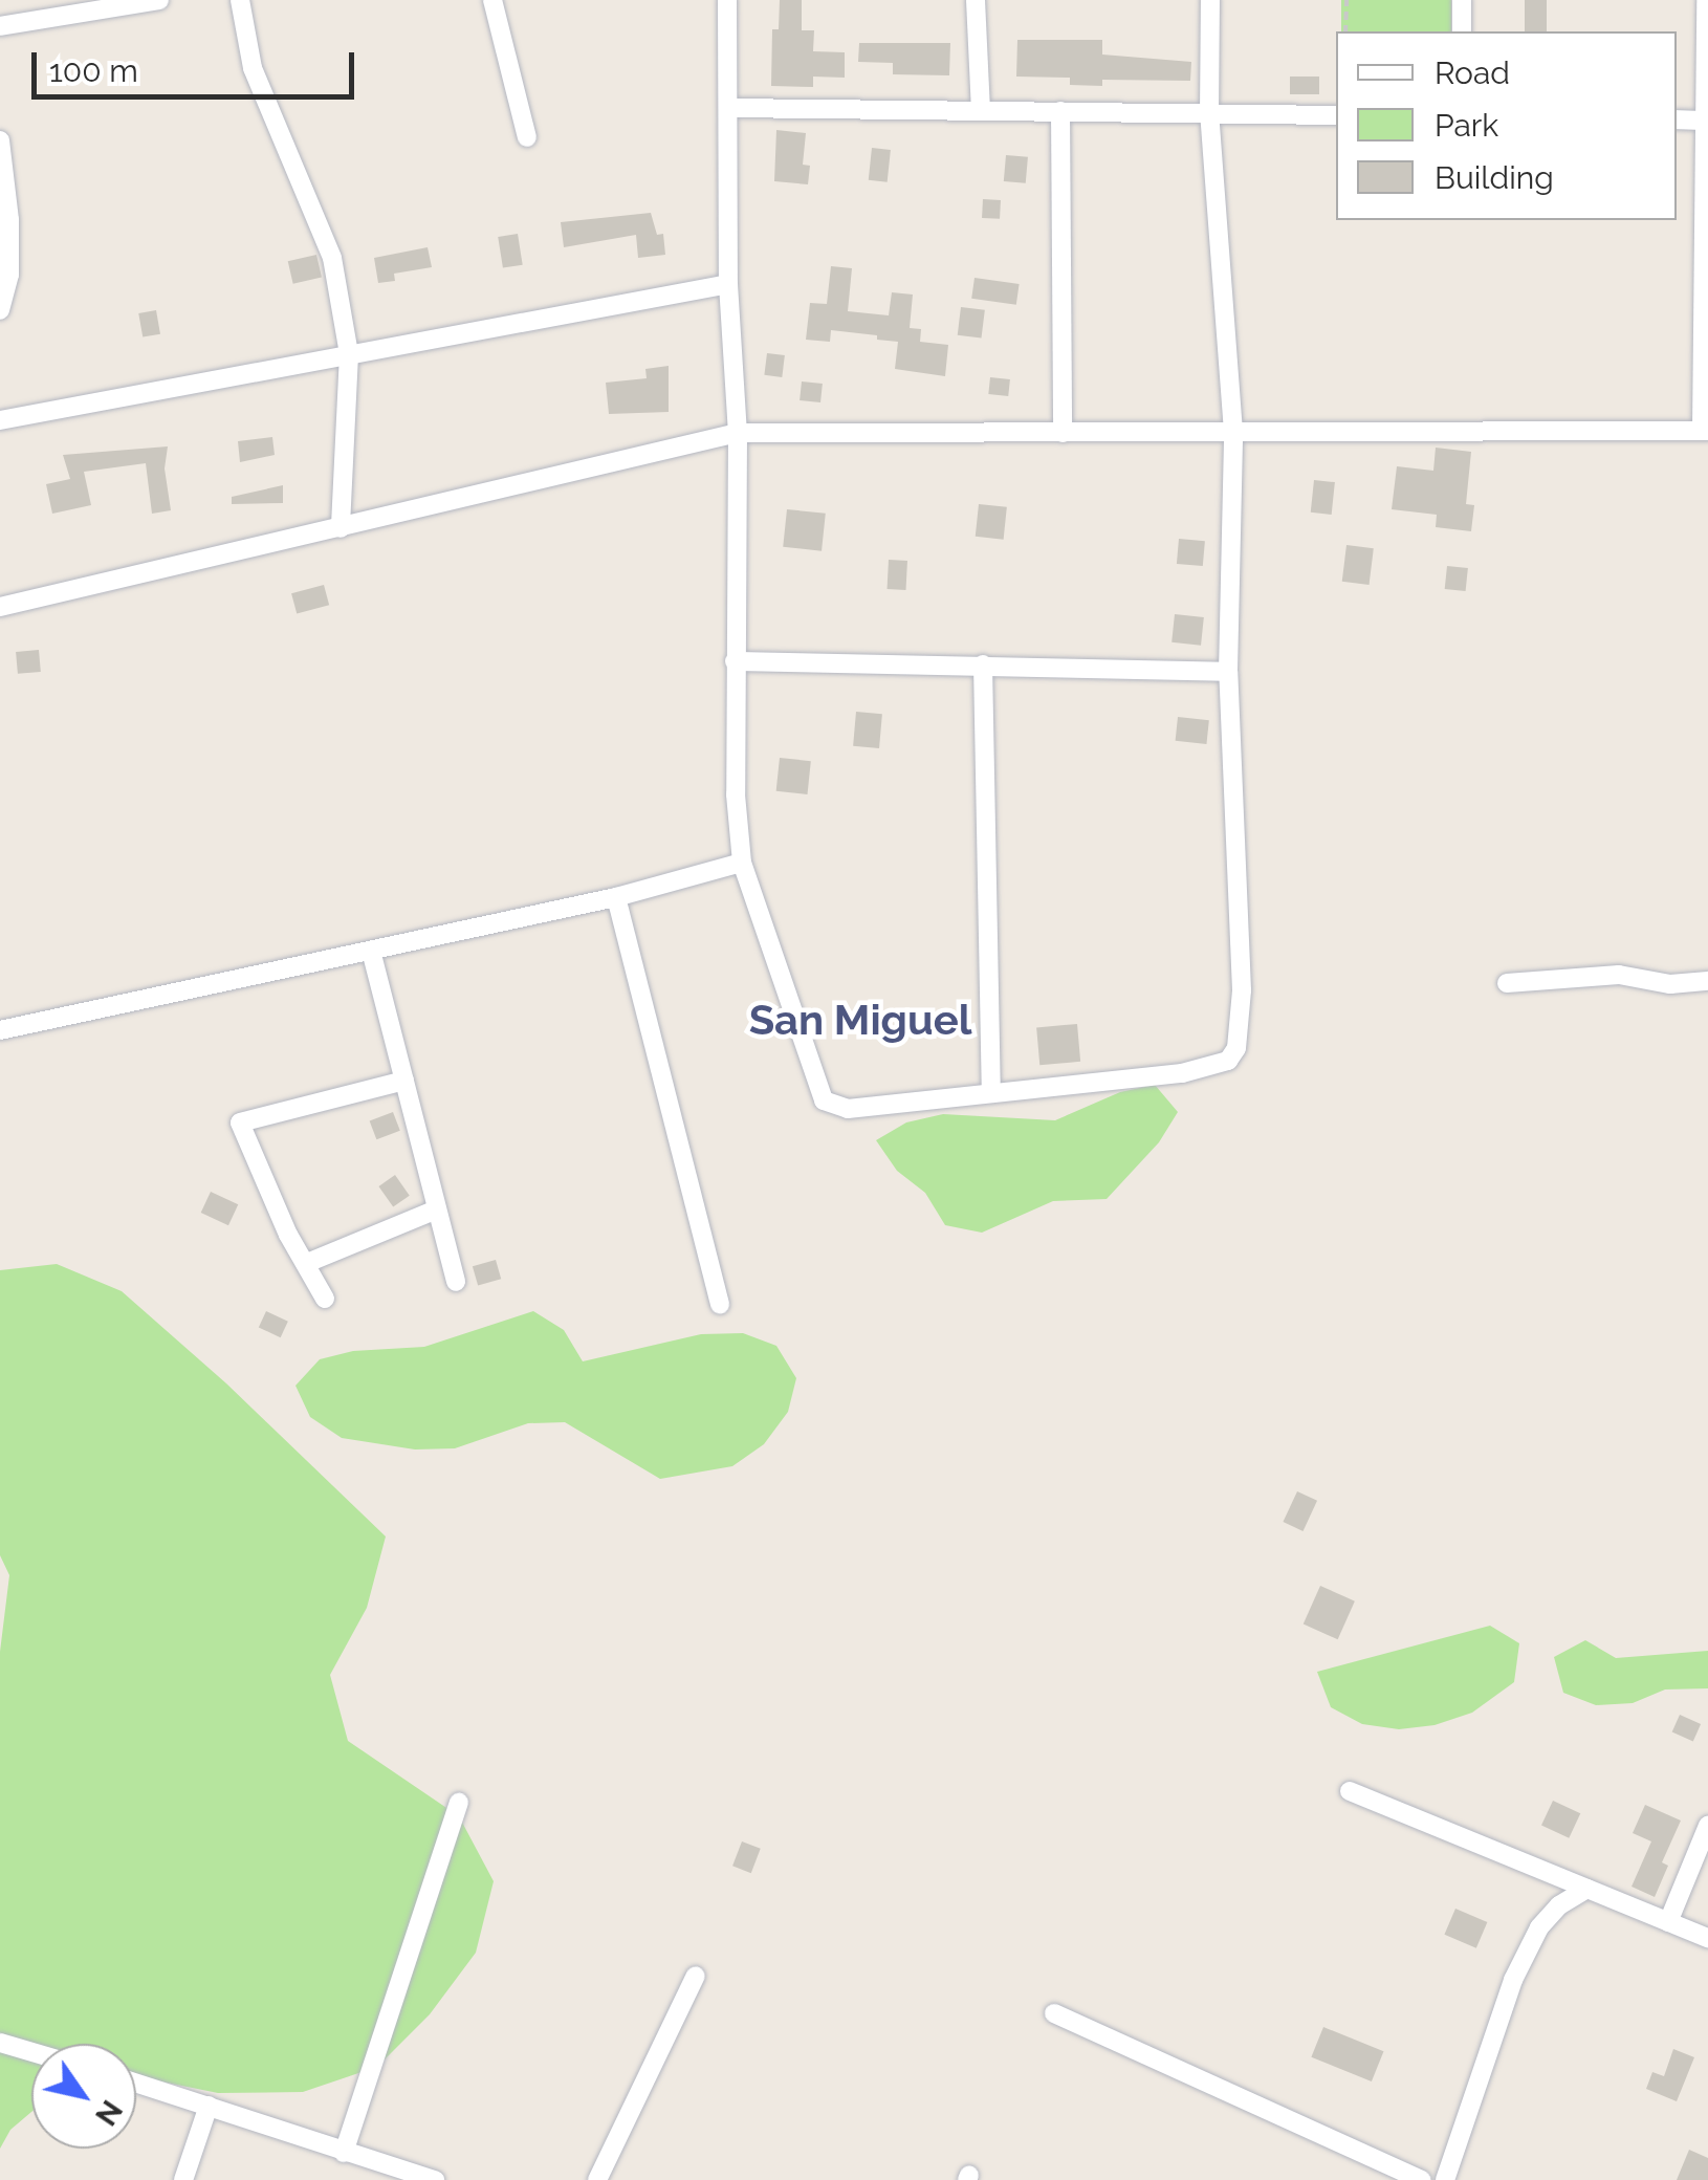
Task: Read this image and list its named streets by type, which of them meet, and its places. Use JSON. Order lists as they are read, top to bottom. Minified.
{"districts":["San Miguel"],"legend":["Road","Park","Building"],"scale_bar":"100 m","north":"bottom right"}
